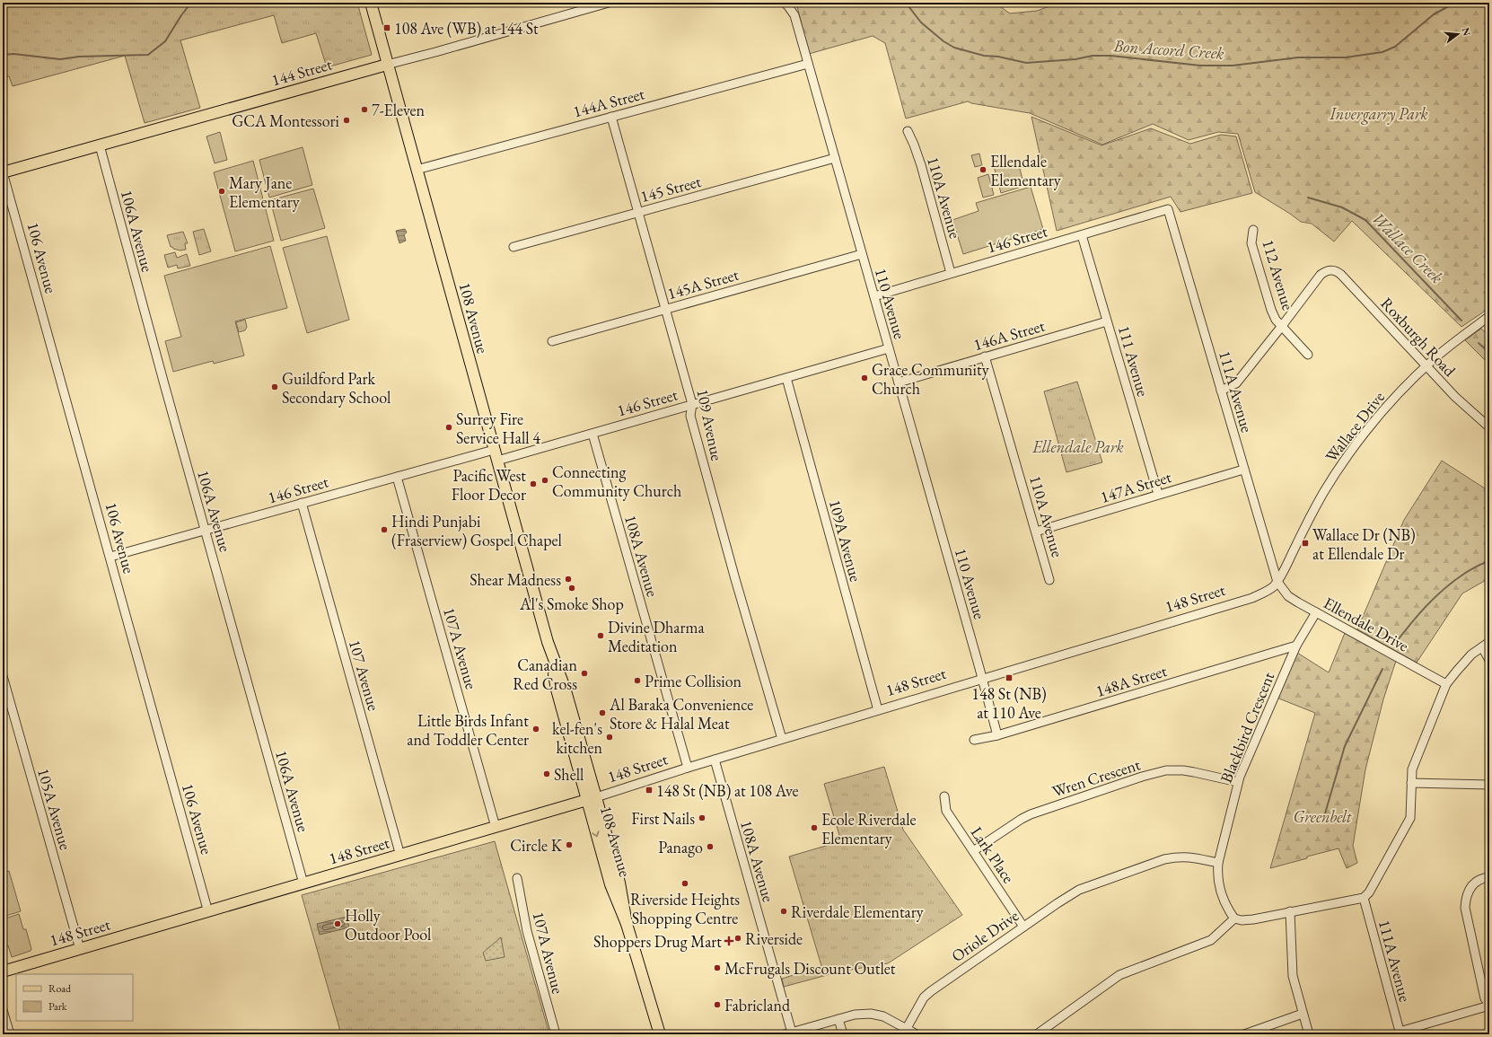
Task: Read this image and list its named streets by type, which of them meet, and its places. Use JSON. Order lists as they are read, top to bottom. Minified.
{"streets":{"main road":["144 Street","108 Avenue","148 Street"],"street":["144A Street","145 Street","110A Avenue","106A Avenue","146 Street","106 Avenue","112 Avenue","145A Street","110 Avenue","146A Street","Roxburgh Road","111 Avenue","111A Avenue","109 Avenue","Wallace Drive","147A Street","109A Avenue","108A Avenue","Ellendale Drive","107A Avenue","107 Avenue","148A Street","Blackbird Crescent","Wren Crescent","105A Avenue","Lark Place","Oriole Drive"]},"crossings":[["144 Street","106A Avenue"],["144 Street","106 Avenue"],["144 Street","108 Avenue"],["144A Street","110 Avenue"],["144A Street","108 Avenue"],["144A Street","109 Avenue"],["145 Street","110 Avenue"],["145 Street","109 Avenue"],["110A Avenue","146 Street"],["110A Avenue","146A Street"],["110A Avenue","147A Street"],["106A Avenue","146 Street"],["106A Avenue","148 Street"],["146 Street","106 Avenue"],["146 Street","110 Avenue"],["146 Street","108 Avenue"],["146 Street","111 Avenue"],["146 Street","111A Avenue"],["146 Street","109 Avenue"],["146 Street","109A Avenue"],["146 Street","108A Avenue"],["146 Street","107A Avenue"],["146 Street","107 Avenue"],["106 Avenue","148 Street"],["112 Avenue","Roxburgh Road"],["145A Street","110 Avenue"],["145A Street","109 Avenue"],["110 Avenue","146A Street"],["110 Avenue","148 Street"],["110 Avenue","148A Street"],["108 Avenue","148 Street"],["146A Street","111 Avenue"],["Roxburgh Road","Wallace Drive"],["111 Avenue","147A Street"],["111A Avenue","Wallace Drive"],["111A Avenue","147A Street"],["111A Avenue","148 Street"],["111A Avenue","Ellendale Drive"],["109 Avenue","148 Street"],["Wallace Drive","148 Street"],["Wallace Drive","Ellendale Drive"],["109A Avenue","148 Street"],["108A Avenue","148 Street"],["148 Street","Ellendale Drive"],["148 Street","107A Avenue"],["148 Street","107 Avenue"],["148 Street","105A Avenue"],["Ellendale Drive","Blackbird Crescent"],["148A Street","Blackbird Crescent"],["Blackbird Crescent","Wren Crescent"],["Blackbird Crescent","Oriole Drive"],["Wren Crescent","Lark Place"],["Lark Place","Oriole Drive"]],"water":["Bon Accord Creek","Wallace Creek"],"parks":["Invergarry Park","Ellendale Park","Greenbelt"],"places":{"transit":["108 Ave (WB) at 144 St","Wallace Dr (NB) at Ellendale Dr","148 St (NB) at 110 Ave","148 St (NB) at 108 Ave"],"other":["7-Eleven","GCA Montessori","Ellendale Elementary","Mary Jane Elementary","Grace Community Church","Guildford Park Secondary School","Surrey Fire Service Hall 4","Connecting Community Church","Pacific West Floor Decor","Hindi Punjabi (Fraserview) Gospel Chapel","Shear Madness","Al's Smoke Shop","Divine Dharma Meditation","Canadian Red Cross","Prime Collision","Al Baraka Convenience Store & Halal Meat","Little Birds Infant and Toddler Center","kel-fen's kitchen","Shell","First Nails","Ecole Riverdale Elementary","Circle K","Panago","Riverside Heights Shopping Centre","Riverdale Elementary","Holly Outdoor Pool","Riverside","McFrugals Discount Outlet","Fabricland"],"health":["Shoppers Drug Mart"]},"legend":["Road","Park"],"north":"right"}
